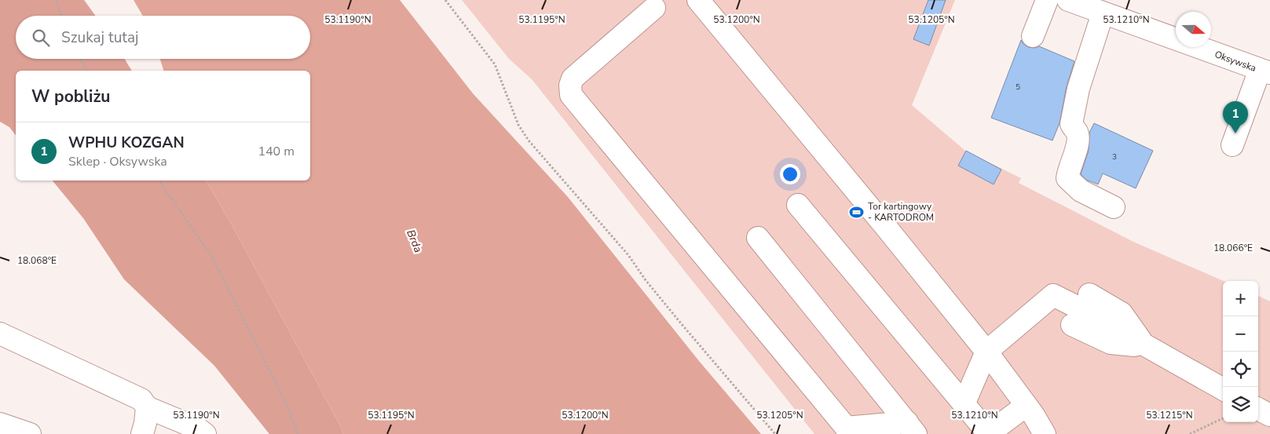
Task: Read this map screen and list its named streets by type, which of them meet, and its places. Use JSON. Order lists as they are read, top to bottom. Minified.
{"streets":{"street":["Oksywska"]},"water":["Brda"],"places":{"sports":["Tor kartingowy - KARTODROM"]},"house_numbers":["5","3"],"north":"right","page":{"search":"Szukaj tutaj","heading":"W pobliżu","pins":"1","list":[{"mark":"1","name":"WPHU KOZGAN","note":"Sklep · Oksywska","value":"140 m"}],"map_buttons":["+","−"]},"coordinates":["53.1200°N","53.1205°N","53.1210°N","53.1190°N","53.1195°N","18.066°E","18.068°E","53.1215°N"]}
